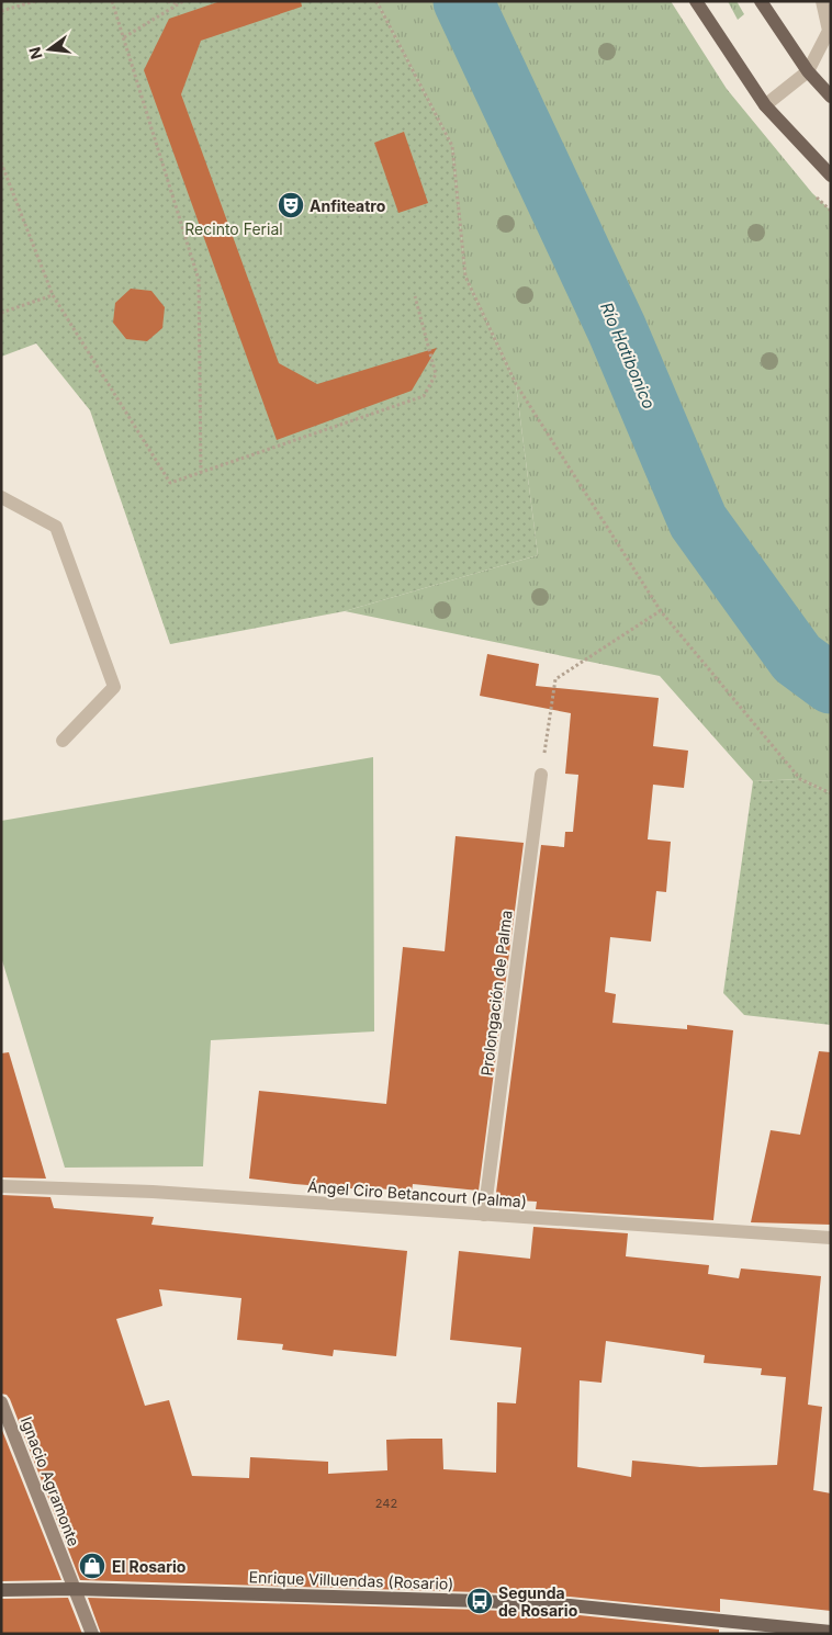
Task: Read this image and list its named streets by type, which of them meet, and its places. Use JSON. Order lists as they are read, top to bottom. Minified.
{"streets":{"main road":["Ignacio Agramonte","Enrique Villuendas (Rosario)"],"street":["Prolongación de Palma","Ángel Ciro Betancourt (Palma)"]},"crossings":[["Prolongación de Palma","Ángel Ciro Betancourt (Palma)"],["Ignacio Agramonte","Enrique Villuendas (Rosario)"]],"water":["Río Hatibonico"],"parks":["Recinto Ferial"],"places":{"theatre":["Anfiteatro"],"shop":["El Rosario"],"bus stop":["Segunda de Rosario"]},"house_numbers":["242"],"north":"left"}
